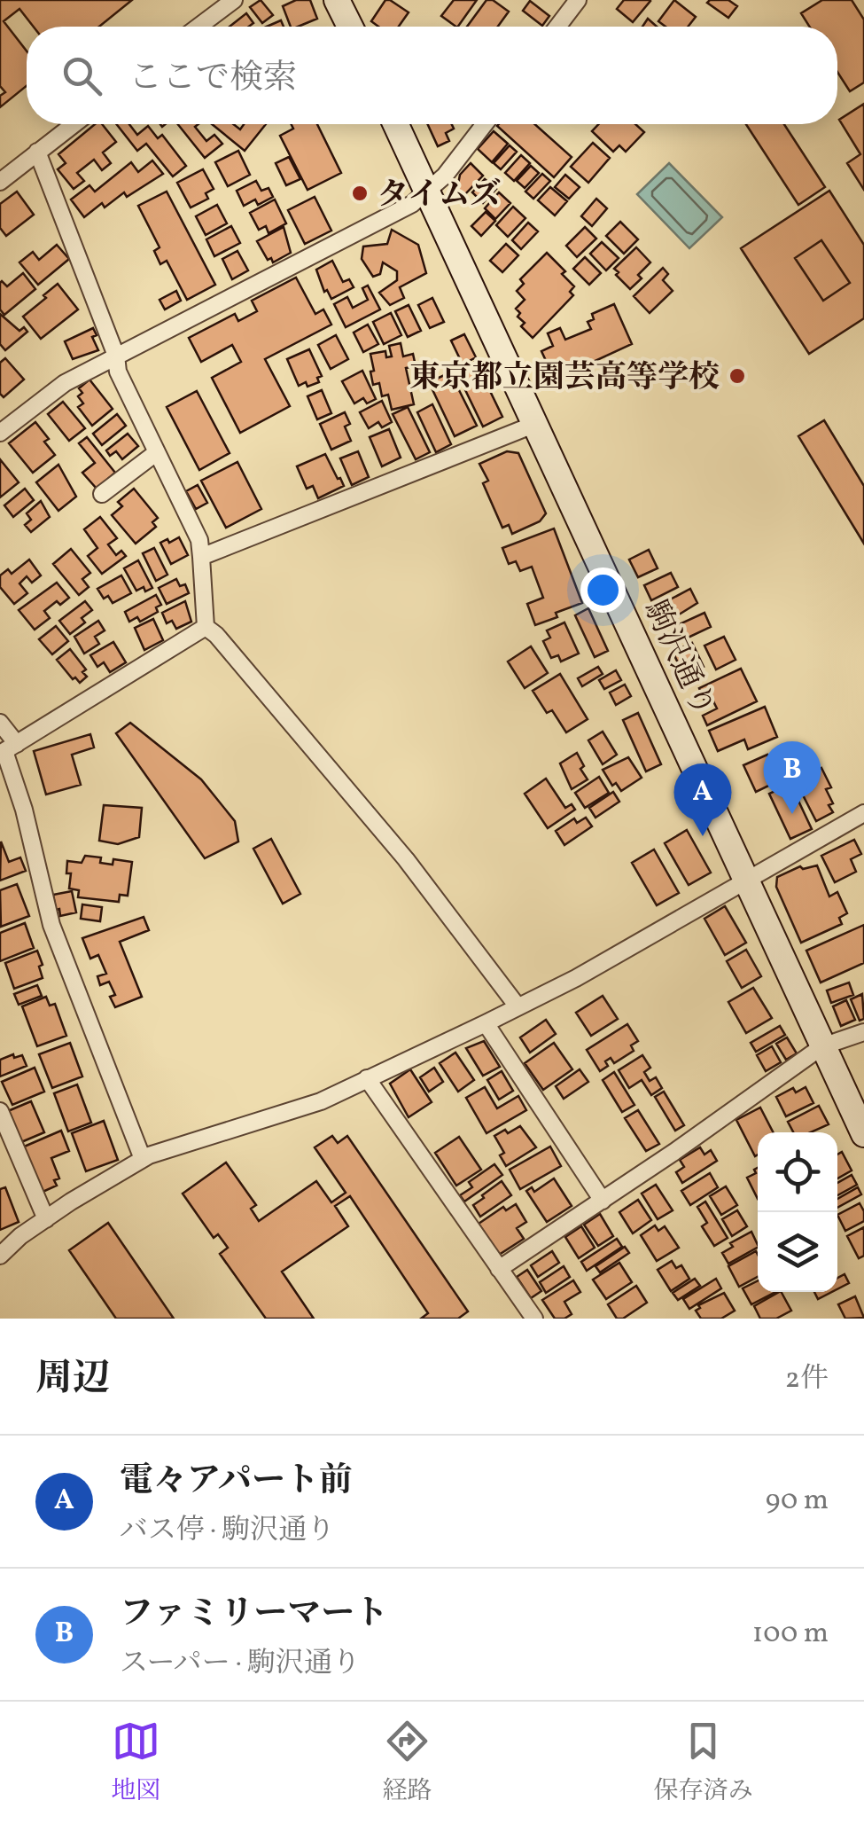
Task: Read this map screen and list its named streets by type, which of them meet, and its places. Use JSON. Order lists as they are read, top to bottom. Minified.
{"streets":{"main road":["駒沢通り"]},"places":["タイムズ","東京都立園芸高等学校"],"page":{"search":"ここで検索","pins":["B","A"],"heading":["周辺","2件"],"list":[{"mark":"A","name":"電々アパート前","note":"バス停 · 駒沢通り","value":"90 m"},{"mark":"B","name":"ファミリーマート","note":"スーパー · 駒沢通り","value":"100 m"}],"nav":["地図","経路","保存済み"]}}
